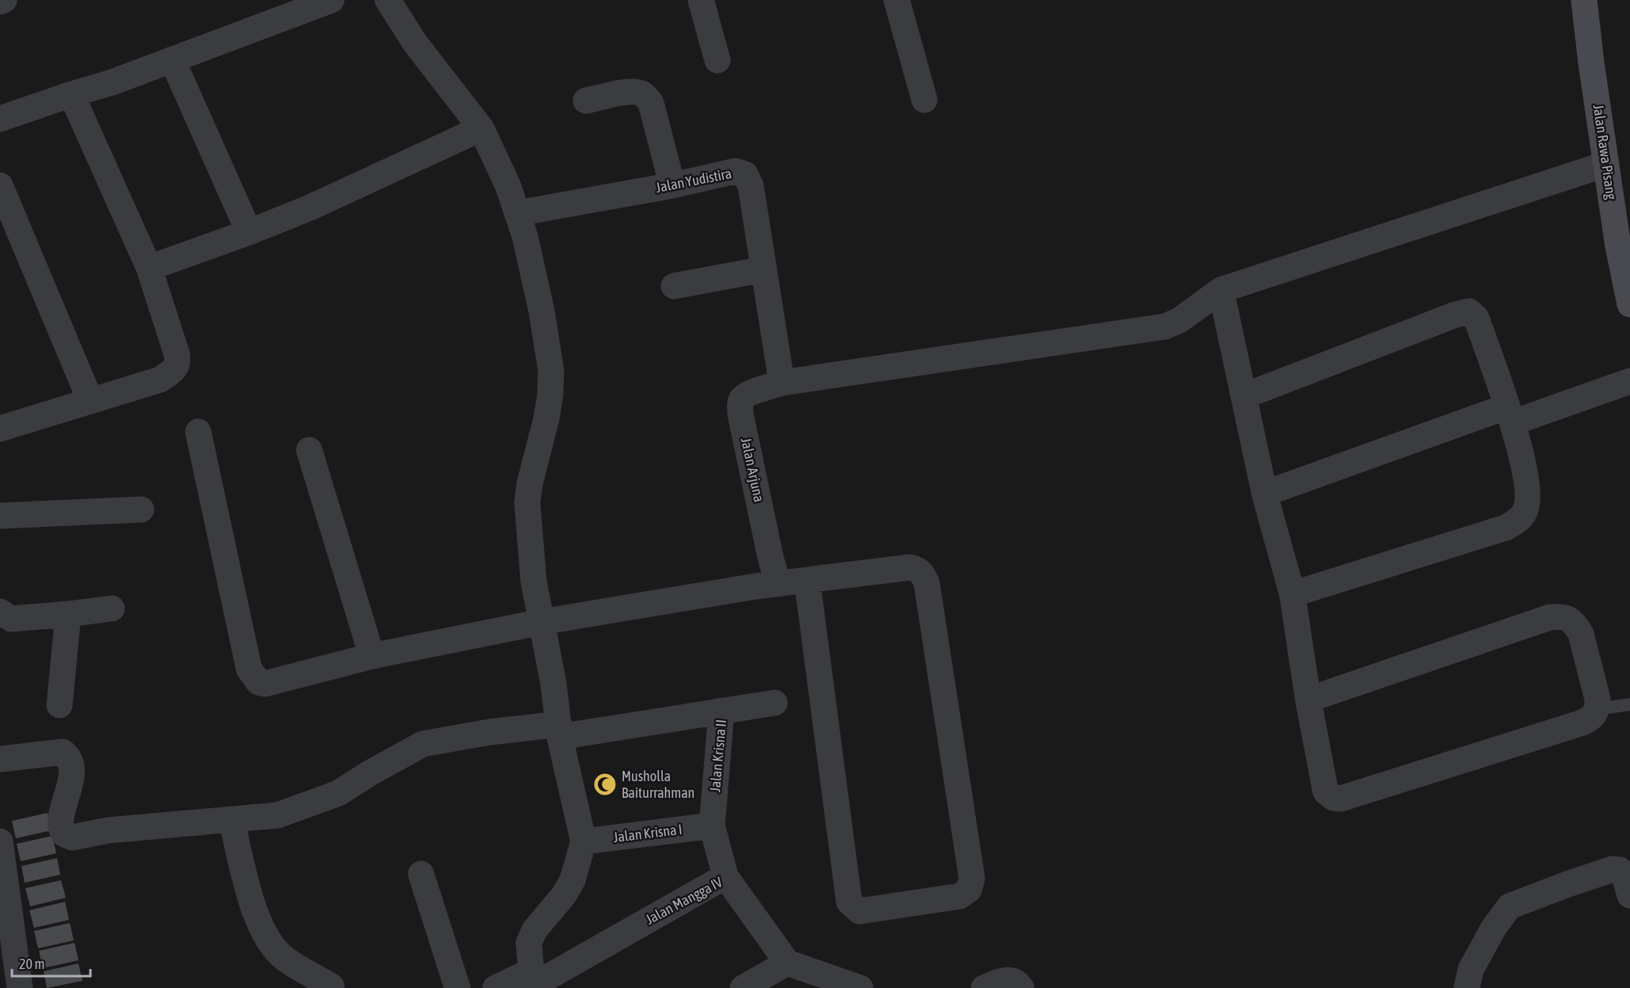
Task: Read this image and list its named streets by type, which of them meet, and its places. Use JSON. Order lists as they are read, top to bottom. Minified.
{"streets":{"street":["Jalan Rawa Pisang","Jalan Yudistira","Jalan Arjuna","Jalan Krisna II","Jalan Krisna I","Jalan Mangga IV"]},"crossings":[["Jalan Yudistira","Jalan Arjuna"],["Jalan Krisna II","Jalan Krisna I"],["Jalan Krisna II","Jalan Mangga IV"]],"places":{"mosque":["Musholla Baiturrahman"]},"scale_bar":"20 m"}
